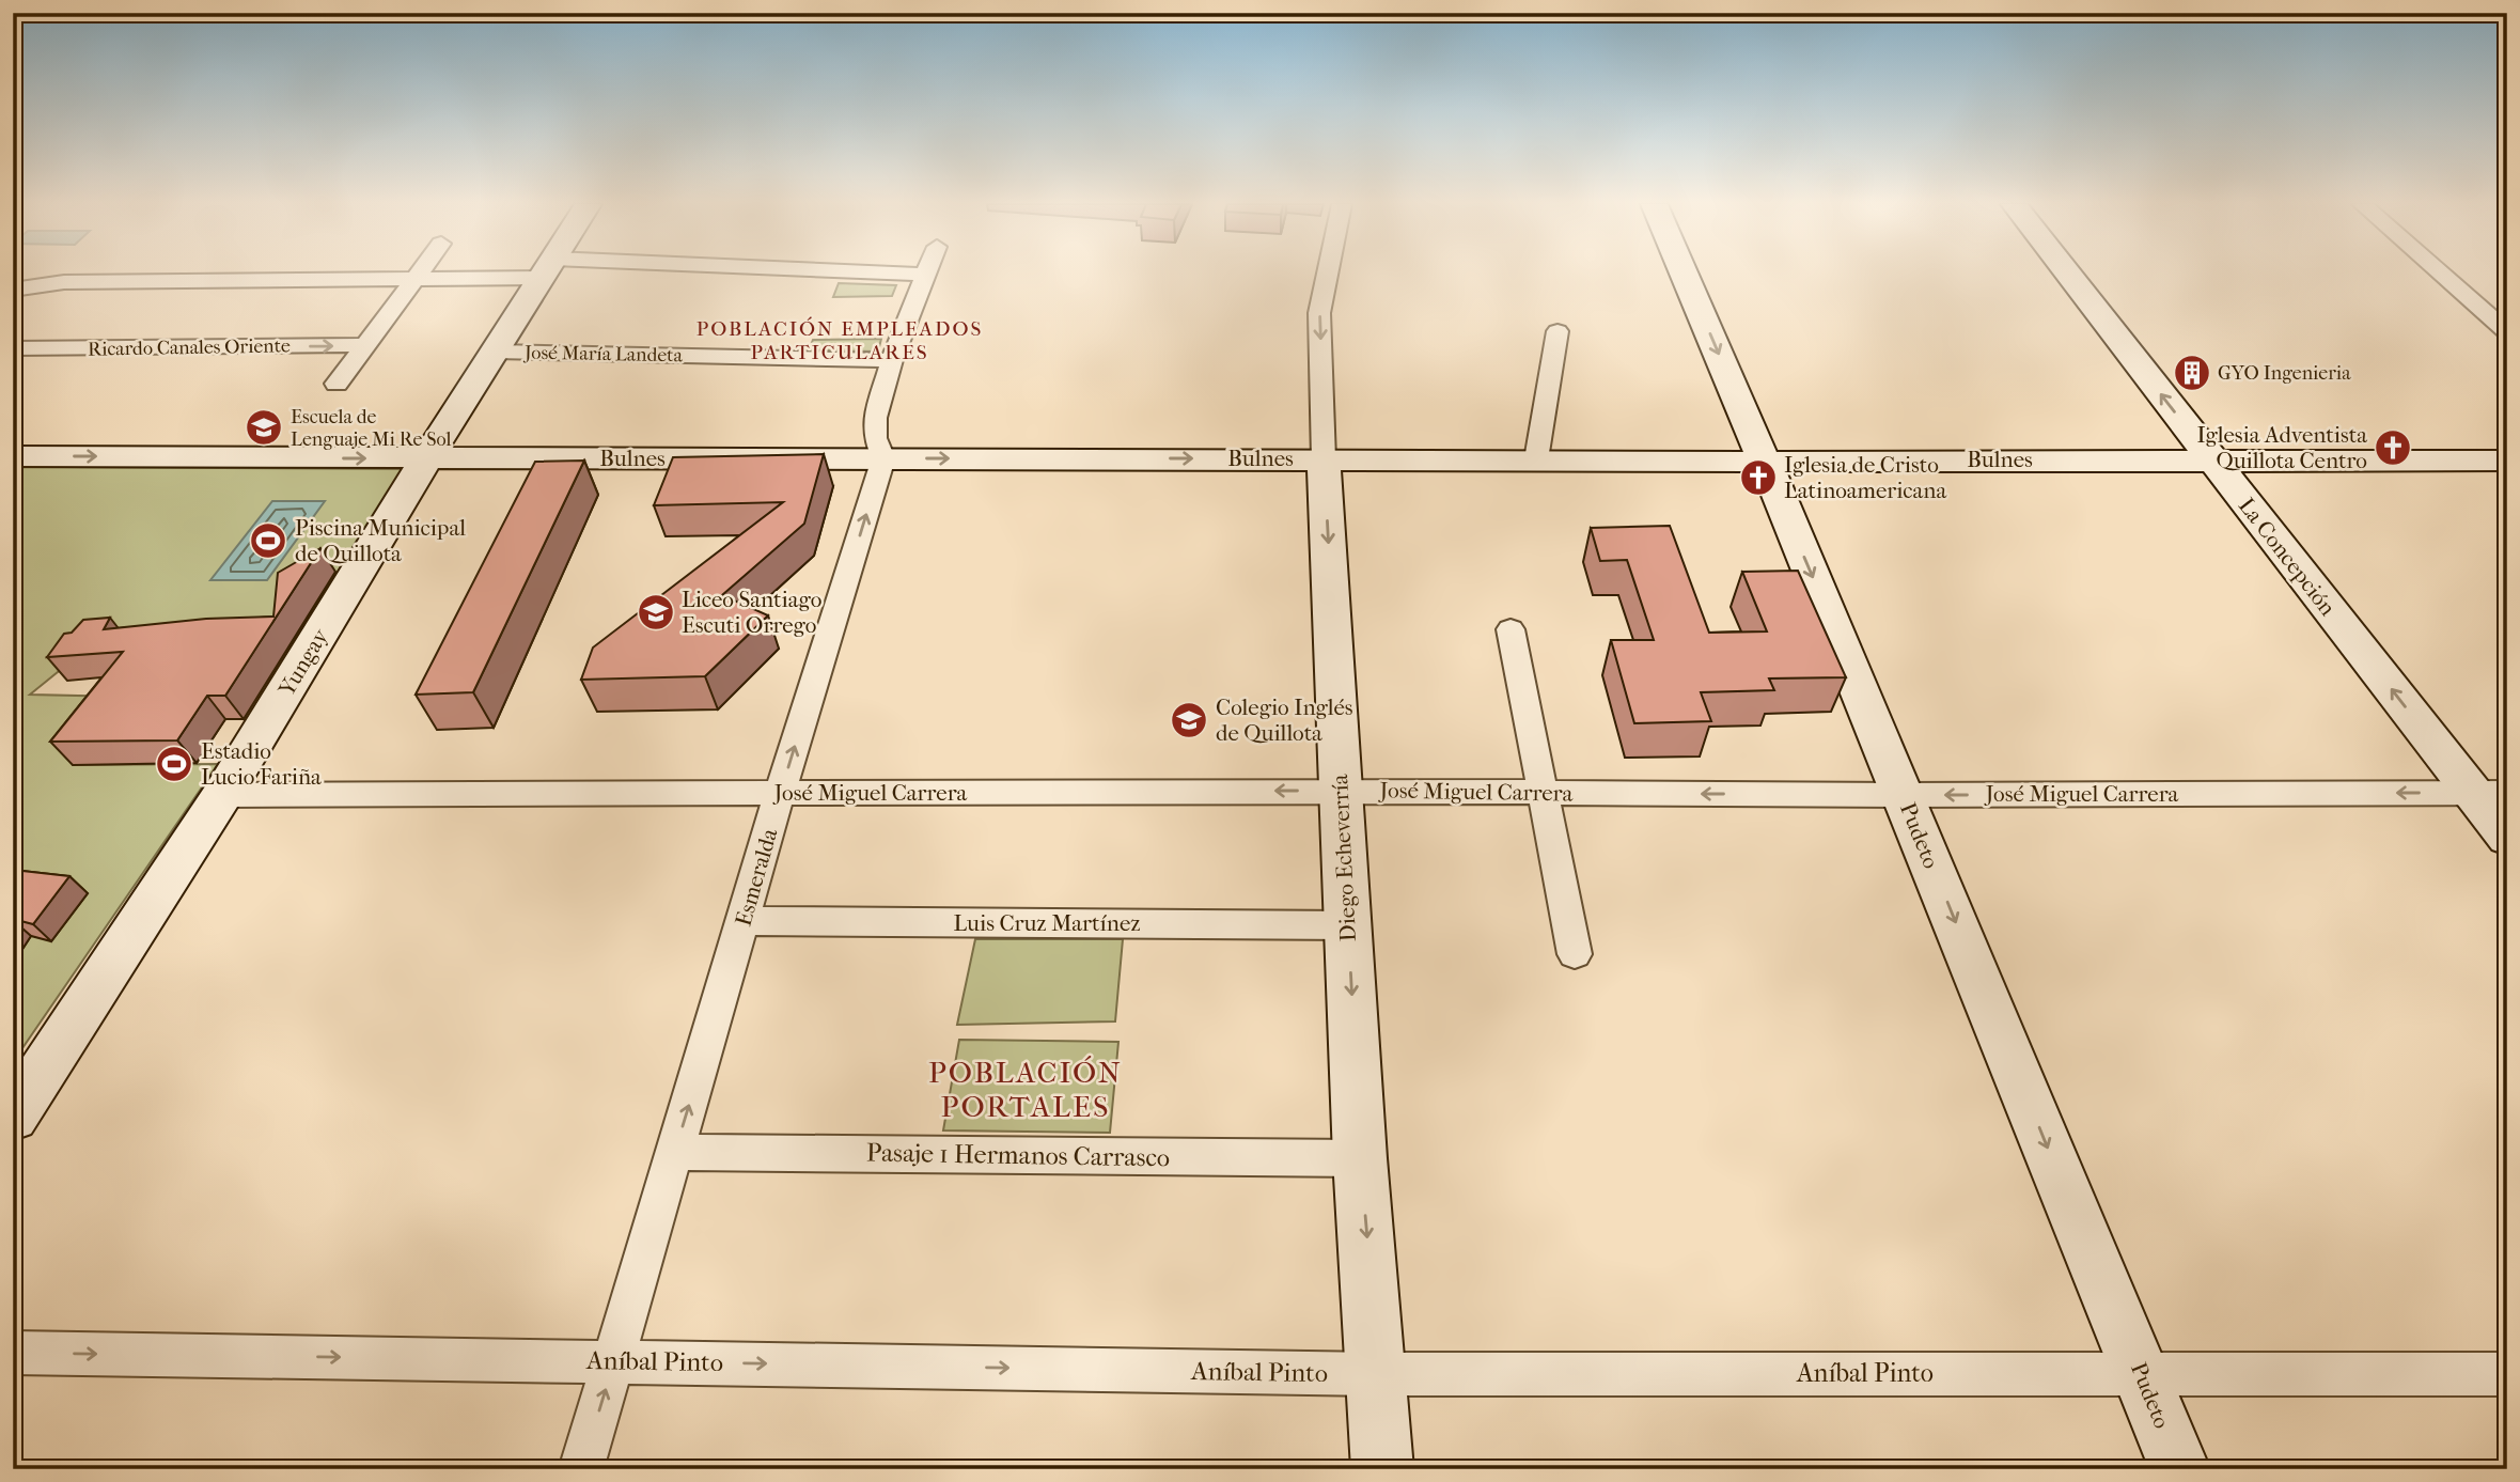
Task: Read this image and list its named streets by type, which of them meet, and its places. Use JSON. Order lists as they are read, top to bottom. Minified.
{"streets":{"street":["Ricardo Canales Oriente","José María Landeta","Bulnes","La Concepción","Yungay","José Miguel Carrera","Pudeto","Diego Echeverría","Esmeralda","Luis Cruz Martínez","Pasaje 1 Hermanos Carrasco","Aníbal Pinto"]},"crossings":[["José María Landeta","Yungay"],["Bulnes","La Concepción"],["Bulnes","Yungay"],["Bulnes","Pudeto"],["Bulnes","Diego Echeverría"],["Bulnes","Esmeralda"],["La Concepción","José Miguel Carrera"],["Yungay","José Miguel Carrera"],["José Miguel Carrera","Pudeto"],["José Miguel Carrera","Diego Echeverría"],["José Miguel Carrera","Esmeralda"],["Pudeto","Aníbal Pinto"],["Diego Echeverría","Luis Cruz Martínez"],["Diego Echeverría","Pasaje 1 Hermanos Carrasco"],["Diego Echeverría","Aníbal Pinto"],["Esmeralda","Luis Cruz Martínez"],["Esmeralda","Pasaje 1 Hermanos Carrasco"],["Esmeralda","Aníbal Pinto"]],"one_way":["La Concepción","José Miguel Carrera","Pudeto","Esmeralda","Aníbal Pinto"],"districts":["POBLACIÓN EMPLEADOS PARTICULARES","POBLACIÓN PORTALES"],"places":{"building":["GYO Ingenieria"],"school or university":["Escuela de Lenguaje Mi Re Sol","Liceo Santiago Escuti Orrego","Colegio Inglés de Quillota"],"church":["Iglesia Adventista Quillota Centro","Iglesia de Cristo Latinoamericana"],"sports":["Piscina Municipal de Quillota","Estadio Lucio Fariña"]}}
